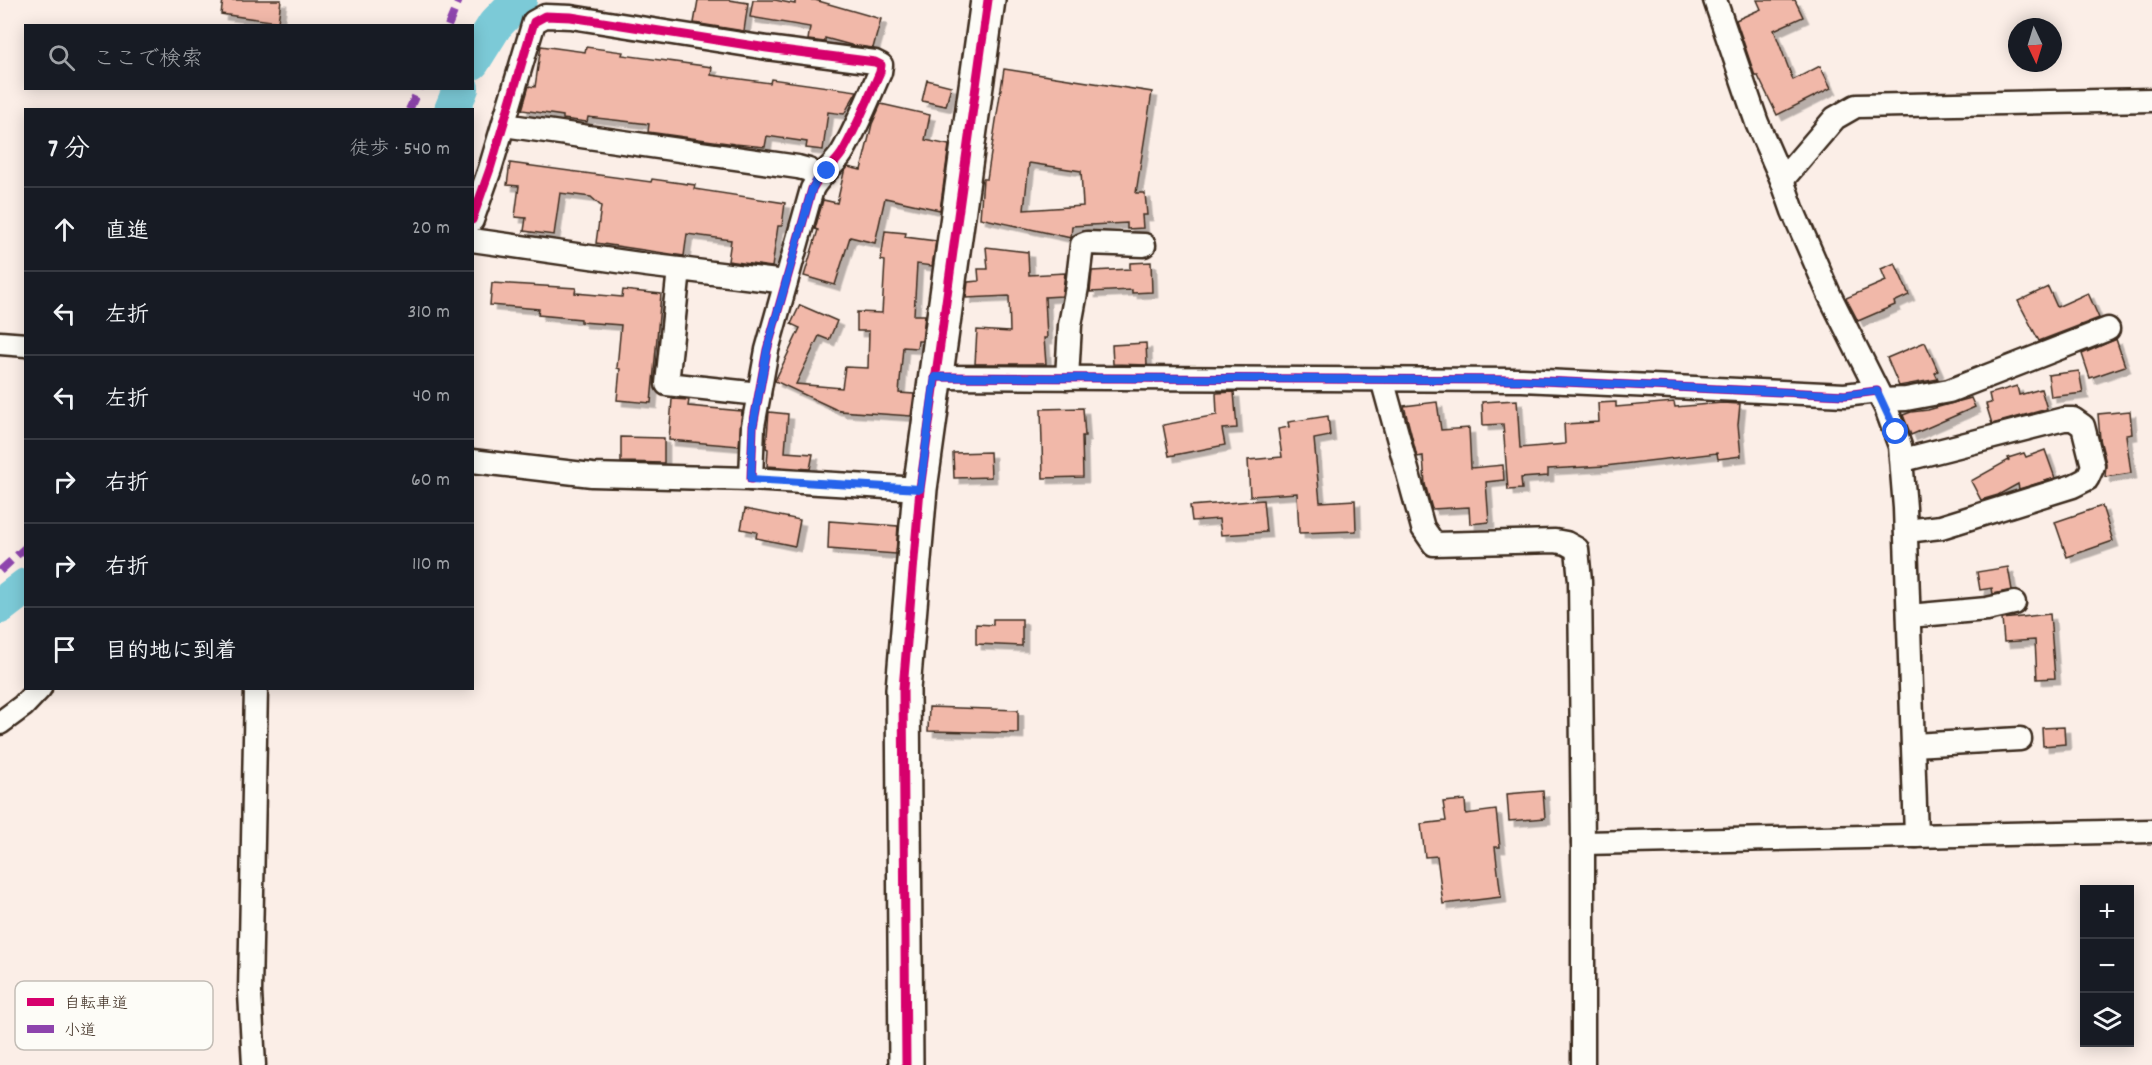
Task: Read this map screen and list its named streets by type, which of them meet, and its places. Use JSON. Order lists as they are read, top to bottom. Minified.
{"legend":["自転車道","小道"],"north":"bottom","page":{"search":"ここで検索","heading":["7 分","徒歩 · 540 m"],"list":[["直進","20 m"],["左折","310 m"],["左折","40 m"],["右折","60 m"],["右折","110 m"],"目的地に到着"],"map_buttons":["+","−"]}}
